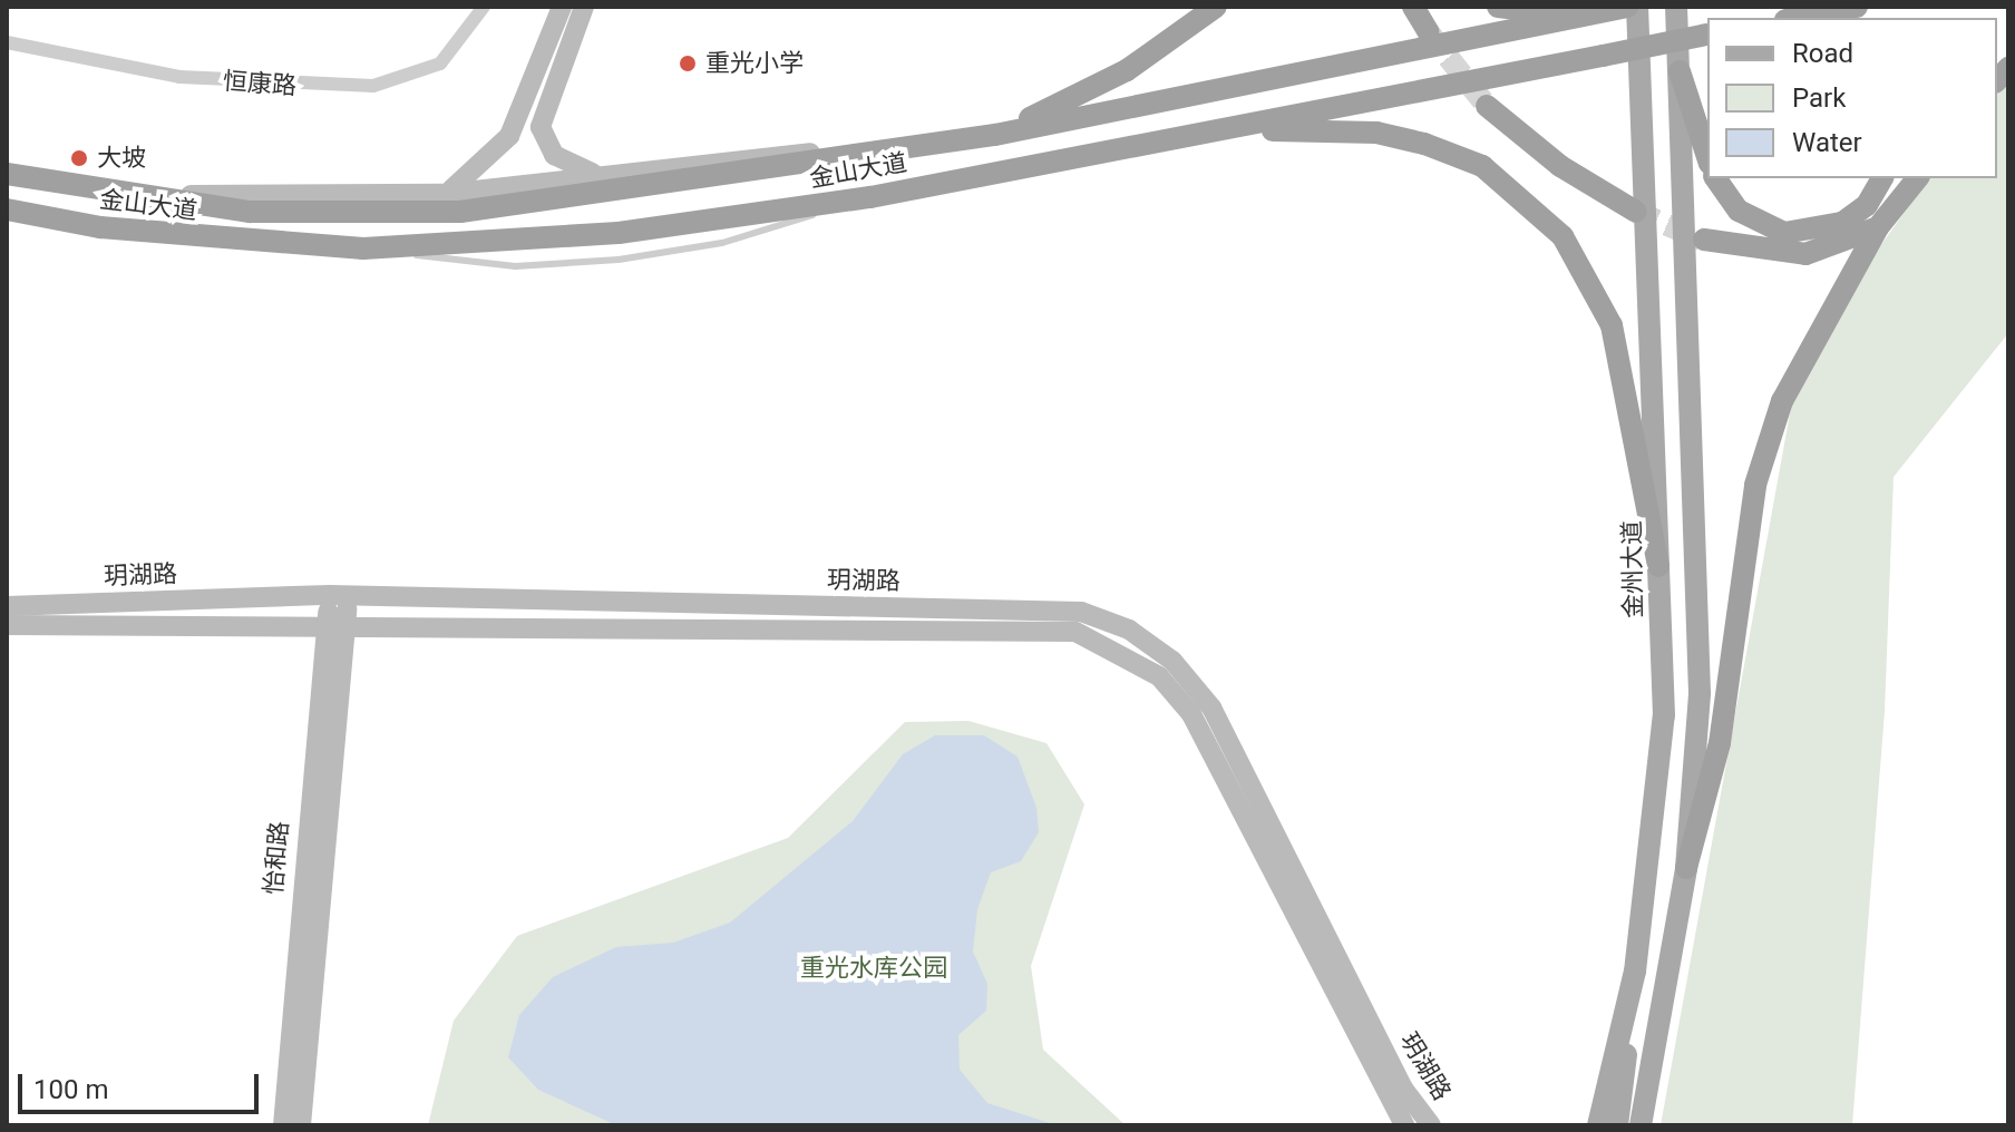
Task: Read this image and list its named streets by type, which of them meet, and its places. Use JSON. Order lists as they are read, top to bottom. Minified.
{"streets":{"highway":["金山大道"],"main road":["金州大道","玥湖路","怡和路"],"street":["恒康路"]},"crossings":[["玥湖路","怡和路"]],"parks":["重光水库公园"],"places":["重光小学","大坡"],"legend":["Road","Park","Water"],"scale_bar":"100 m"}
